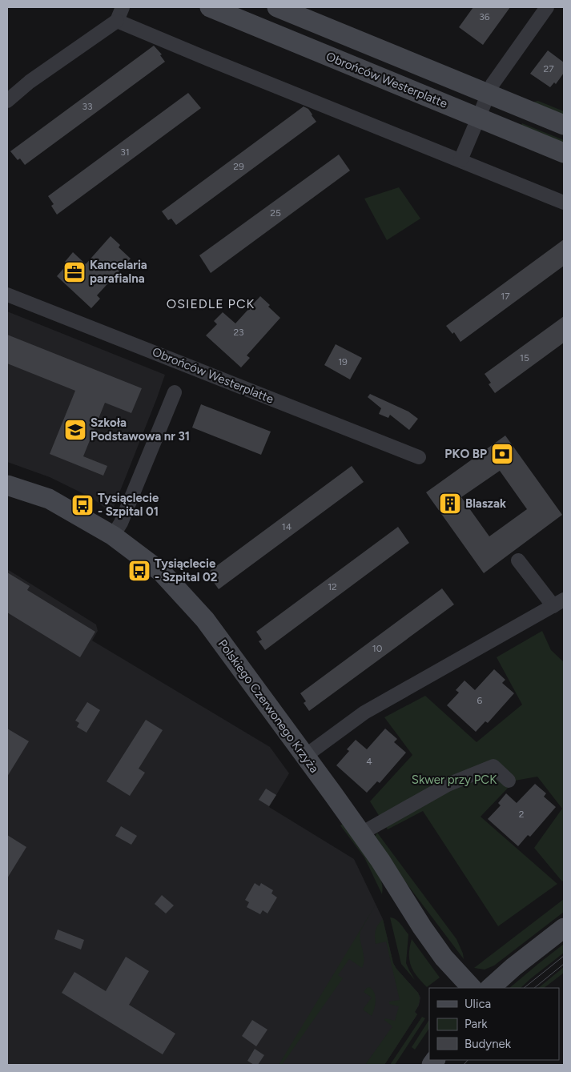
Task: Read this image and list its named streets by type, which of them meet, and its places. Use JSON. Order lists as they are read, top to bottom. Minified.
{"streets":{"main road":["Obrońców Westerplatte","Polskiego Czerwonego Krzyża"]},"districts":["OSIEDLE PCK"],"parks":["Skwer przy PCK"],"places":{"office":["Kancelaria parafialna"],"school or university":["Szkoła Podstawowa nr 31"],"bank":["PKO BP"],"building":["Blaszak"],"bus stop":["Tysiąclecie - Szpital 01","Tysiąclecie - Szpital 02"]},"house_numbers":["36","27","33","31","29","25","17","23","15","19","14","12","10","6","4","2"],"legend":["Ulica","Park","Budynek"]}
